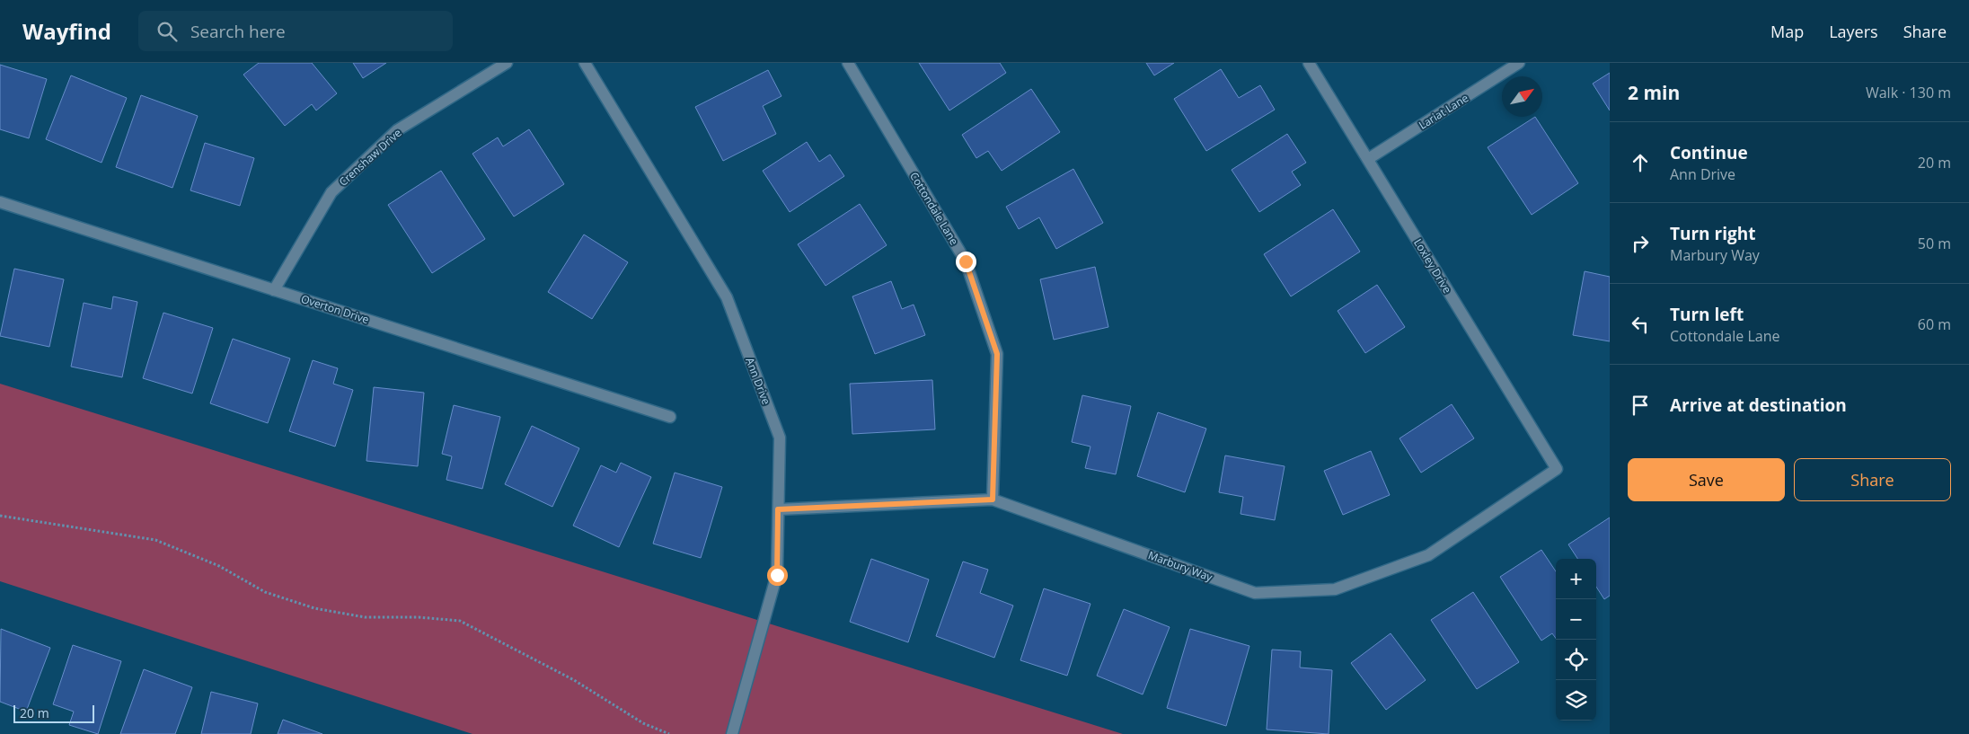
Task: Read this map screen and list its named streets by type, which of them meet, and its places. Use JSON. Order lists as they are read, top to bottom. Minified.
{"streets":{"street":["Lariat Lane","Crenshaw Drive","Cottondale Lane","Loxley Drive","Overton Drive","Ann Drive","Marbury Way"]},"crossings":[["Lariat Lane","Loxley Drive"],["Crenshaw Drive","Overton Drive"],["Cottondale Lane","Marbury Way"],["Loxley Drive","Marbury Way"],["Ann Drive","Marbury Way"]],"scale_bar":"20 m","north":"top right","page":{"header":"Wayfind","search":"Search here","nav":["Map","Layers","Share"],"heading":["2 min","Walk · 130 m"],"list":[["Continue","Ann Drive","20 m"],["Turn right","Marbury Way","50 m"],["Turn left","Cottondale Lane","60 m"],"Arrive at destination"],"buttons":["Save","Share"],"map_buttons":["+","−"],"scale":"20 m"}}
